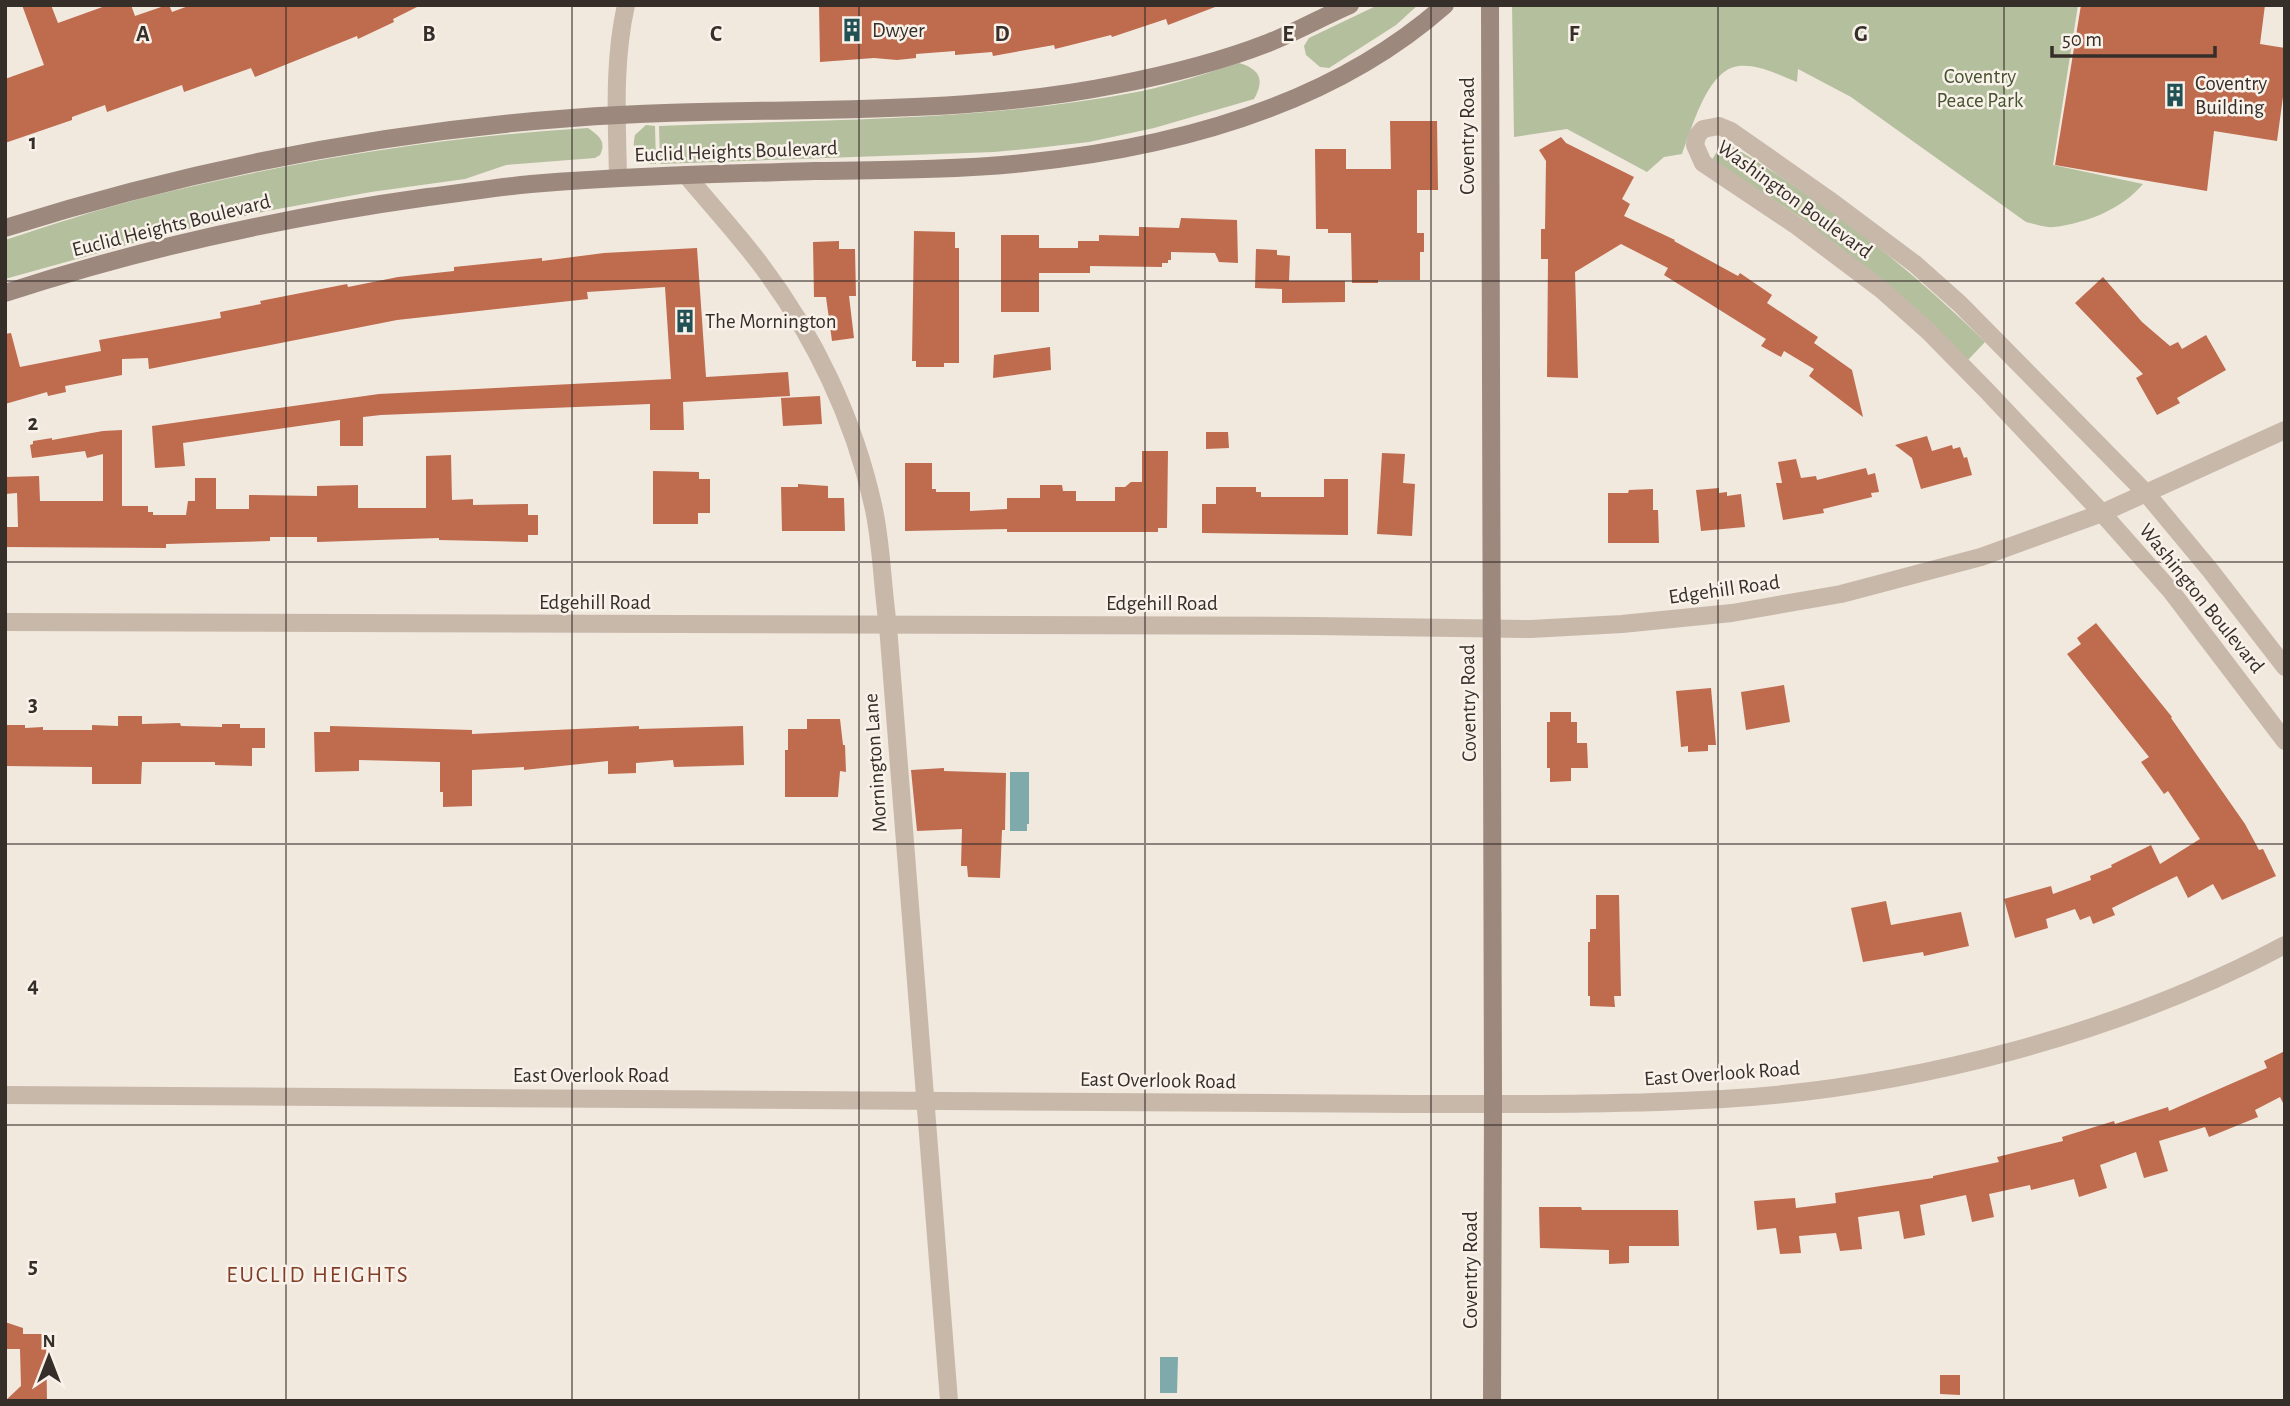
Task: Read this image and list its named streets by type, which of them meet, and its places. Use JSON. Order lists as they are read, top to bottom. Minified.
{"streets":{"main road":["Coventry Road","Euclid Heights Boulevard"],"street":["Washington Boulevard","Edgehill Road","Mornington Lane","East Overlook Road"]},"crossings":[["Coventry Road","Edgehill Road"],["Coventry Road","East Overlook Road"],["Euclid Heights Boulevard","Mornington Lane"],["Washington Boulevard","Edgehill Road"],["Edgehill Road","Mornington Lane"],["Mornington Lane","East Overlook Road"]],"districts":["EUCLID HEIGHTS"],"parks":["Coventry Peace Park"],"places":{"building":["Dwyer","Coventry Building","The Mornington"]},"scale_bar":"50 m","north":"top","grid":{"columns":["A","B","C","D","E","F","G"],"rows":["1","2","3","4","5"]}}
